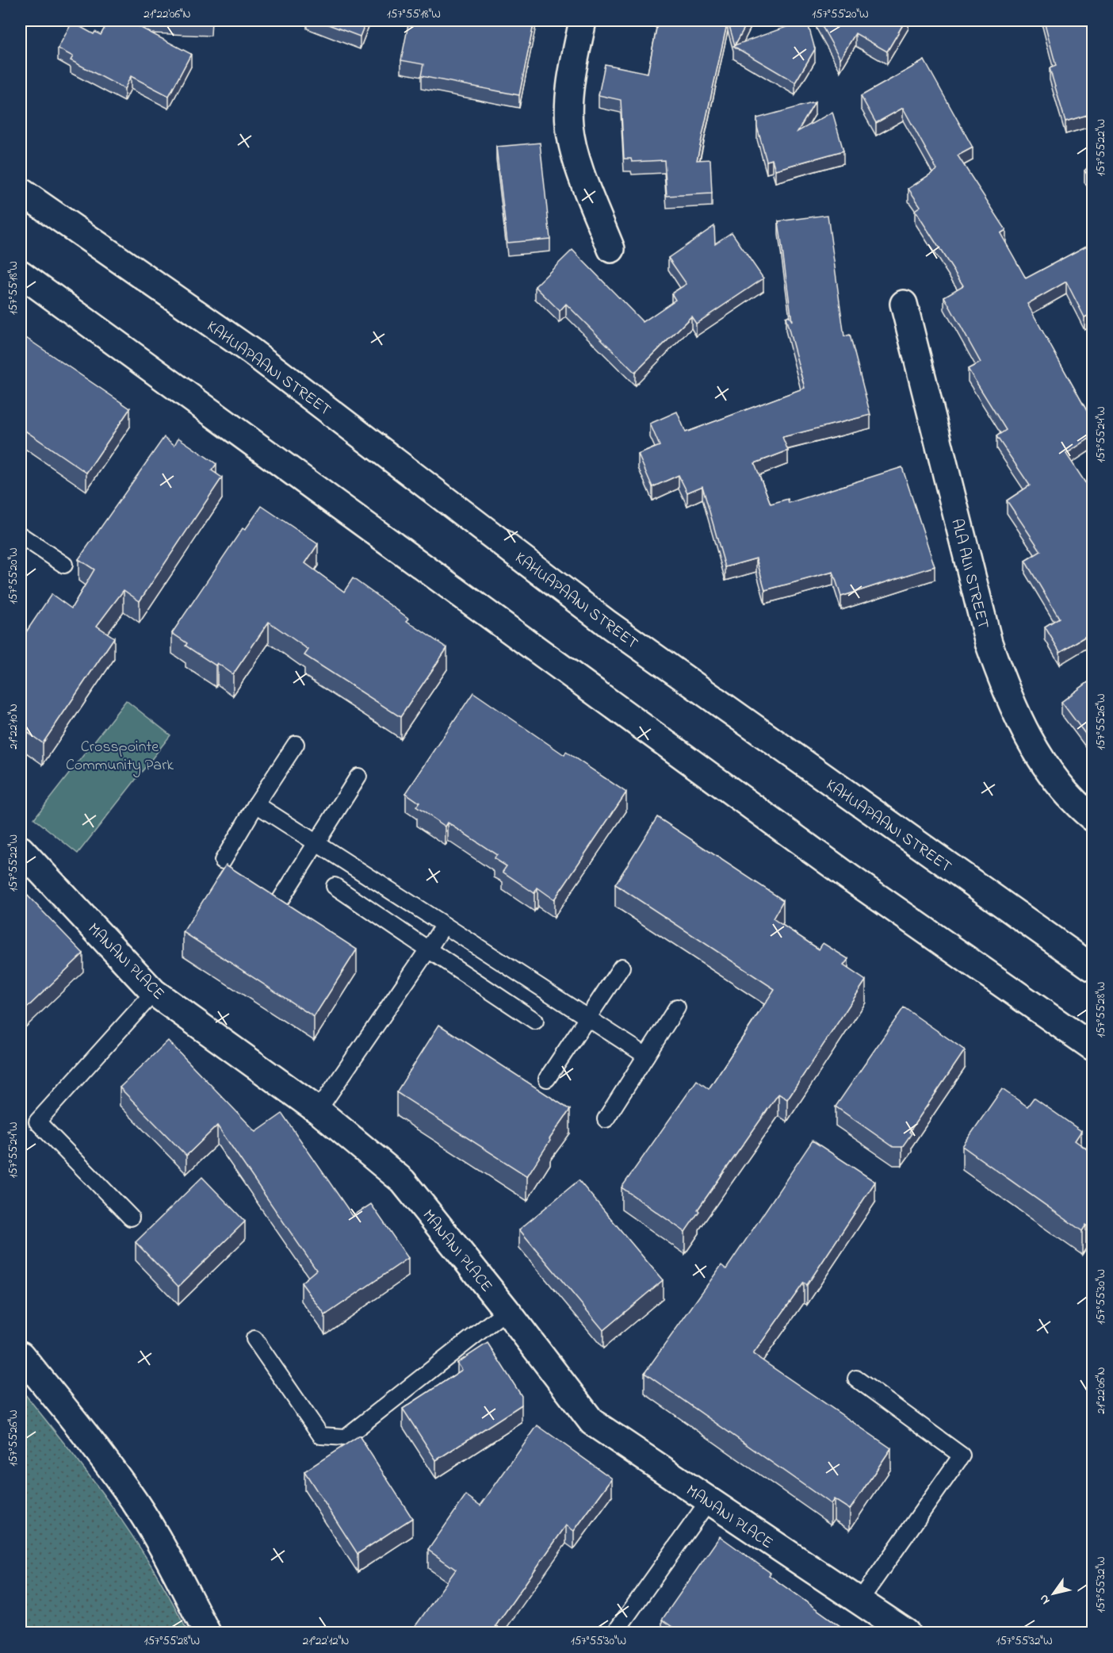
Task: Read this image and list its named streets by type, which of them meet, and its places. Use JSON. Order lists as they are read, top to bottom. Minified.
{"streets":{"main road":["KAHUAPAANI STREET","ALA ALII STREET","MANANI PLACE"]},"parks":["Crosspointe Community Park"],"north":"bottom left","coordinates":["21°22'06\"N","157°55'18\"W","157°55'20\"W","157°55'22\"W","157°55'24\"W","157°55'26\"W","21°22'10\"N","157°55'28\"W","157°55'30\"W","157°55'32\"W","21°22'12\"N"]}
